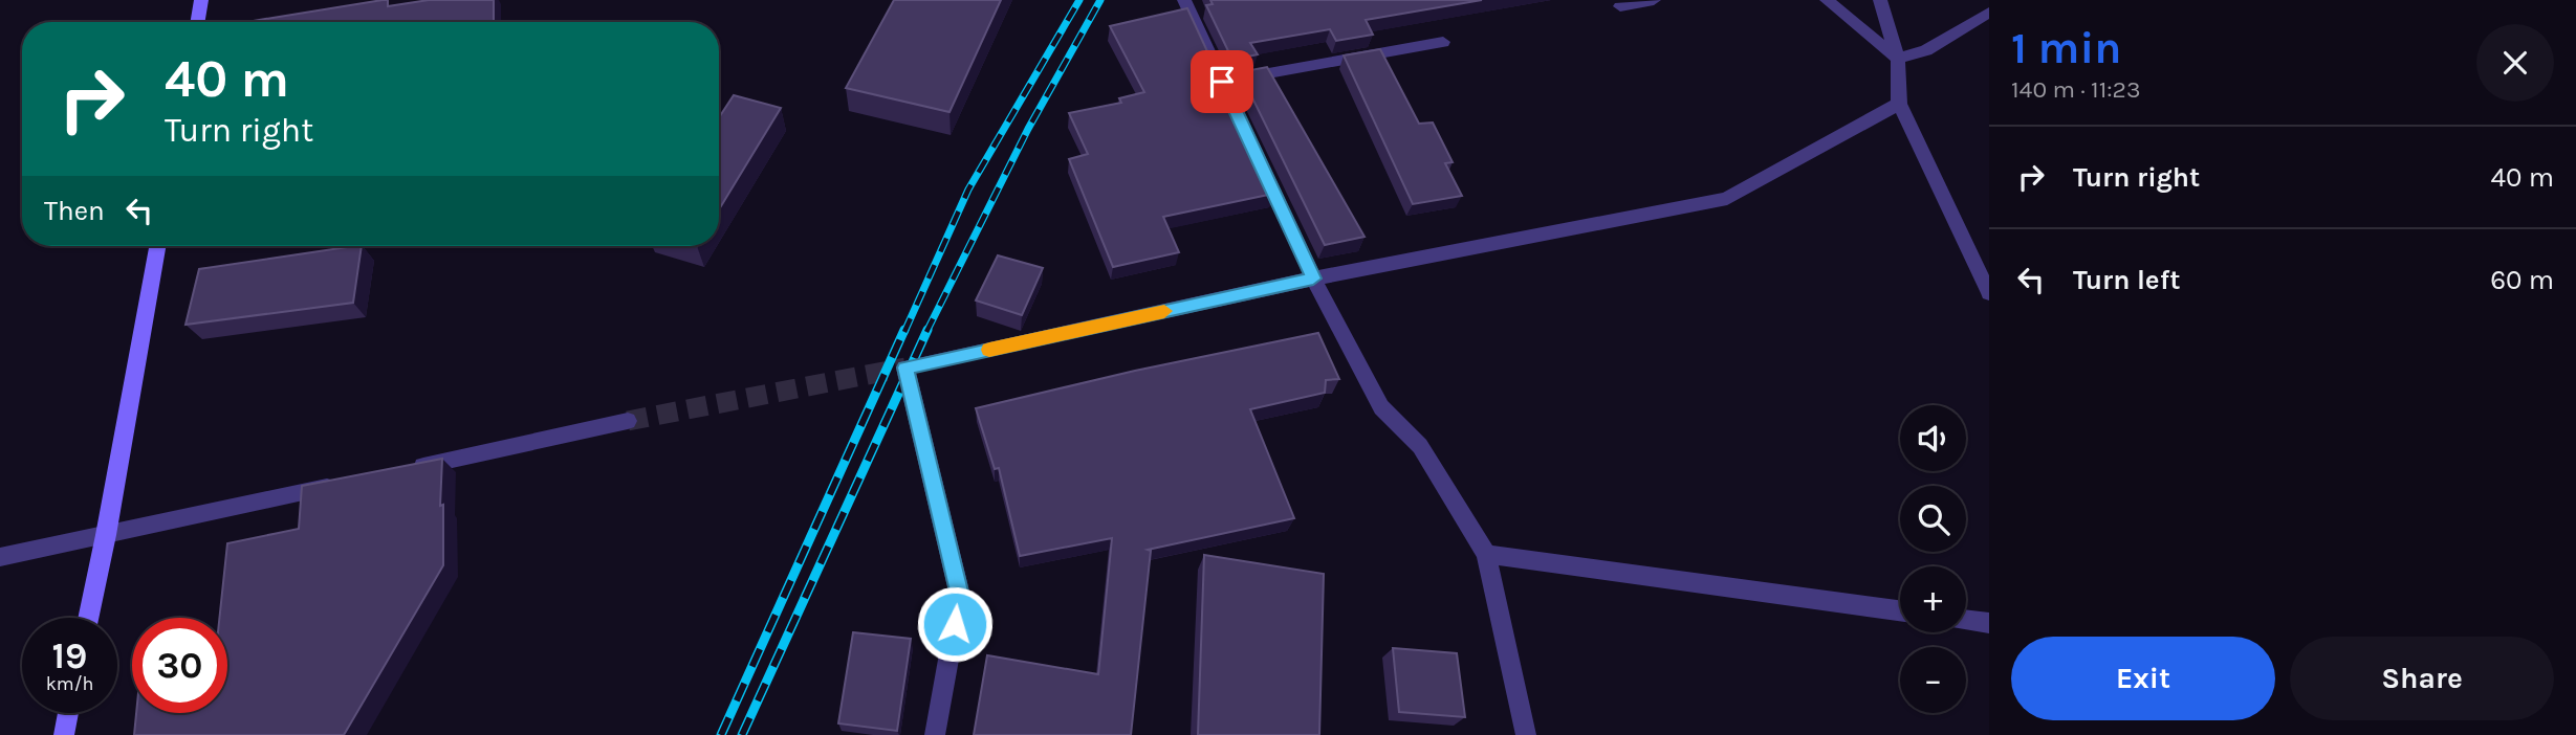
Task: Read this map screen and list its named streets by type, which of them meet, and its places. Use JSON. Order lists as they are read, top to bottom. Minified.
{"page":{"heading":["1 min","140 m · 11:23"],"turn":["40 m","Turn right"],"list":[{"name":"Turn right","value":"40 m"},{"name":"Turn left","value":"60 m"}],"then":"Then","map_buttons":["+","−"],"speed":"19 km/h","limit":"30","buttons":["Exit","Share"]}}
